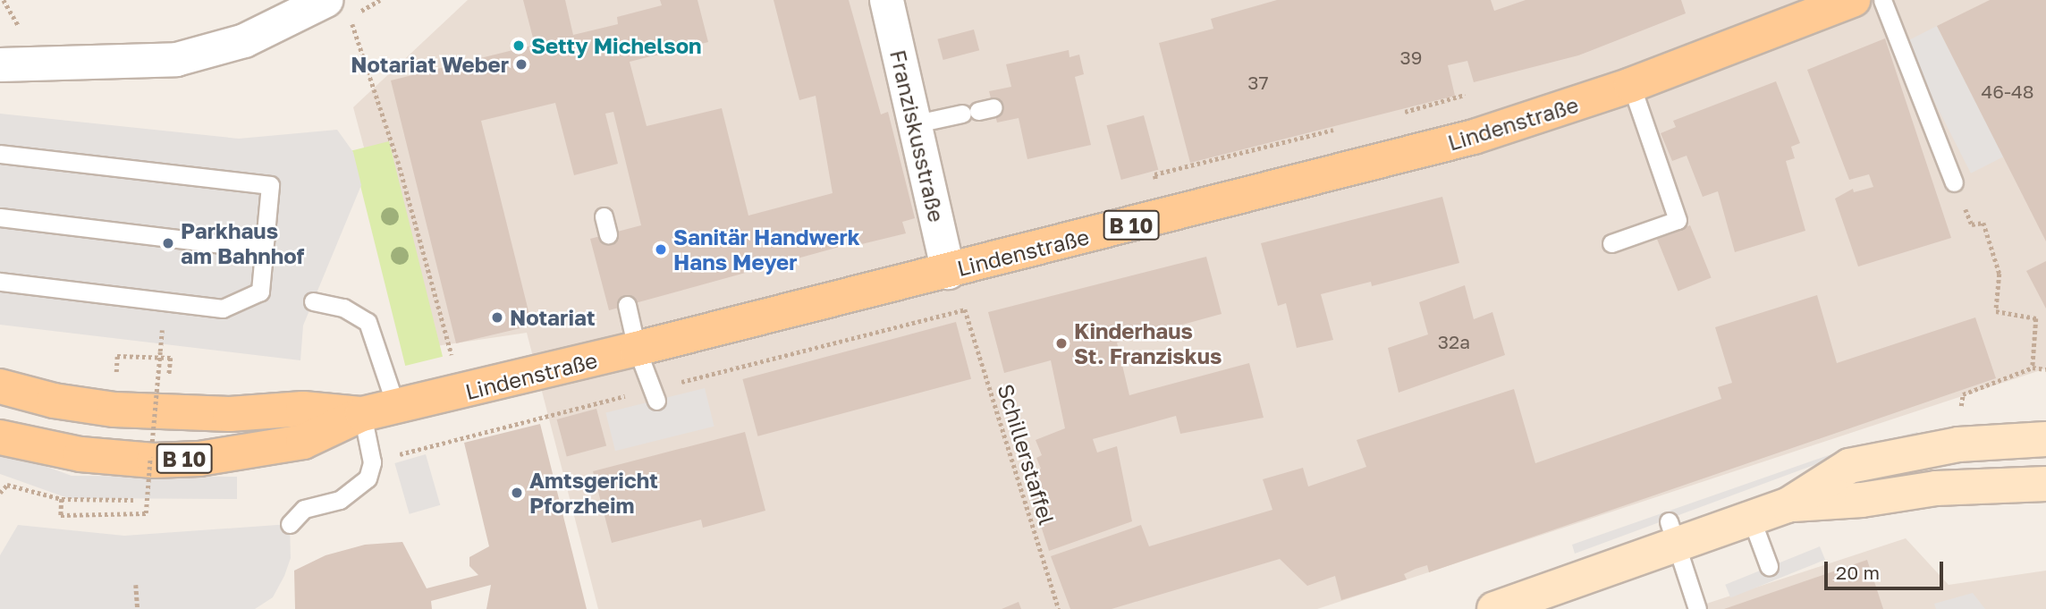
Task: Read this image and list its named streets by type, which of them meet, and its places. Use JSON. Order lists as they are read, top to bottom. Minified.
{"streets":{"main road":["Lindenstraße","B 10"],"street":["Franziskusstraße"],"path":["Schillerstaffel"]},"crossings":[["Lindenstraße","Franziskusstraße"]],"places":["Setty Michelson","Notariat Weber","Parkhaus am Bahnhof","Sanitär Handwerk Hans Meyer","Notariat","Kinderhaus St. Franziskus","Amtsgericht Pforzheim"],"house_numbers":["39","37","46-48","32a"],"scale_bar":"20 m"}
